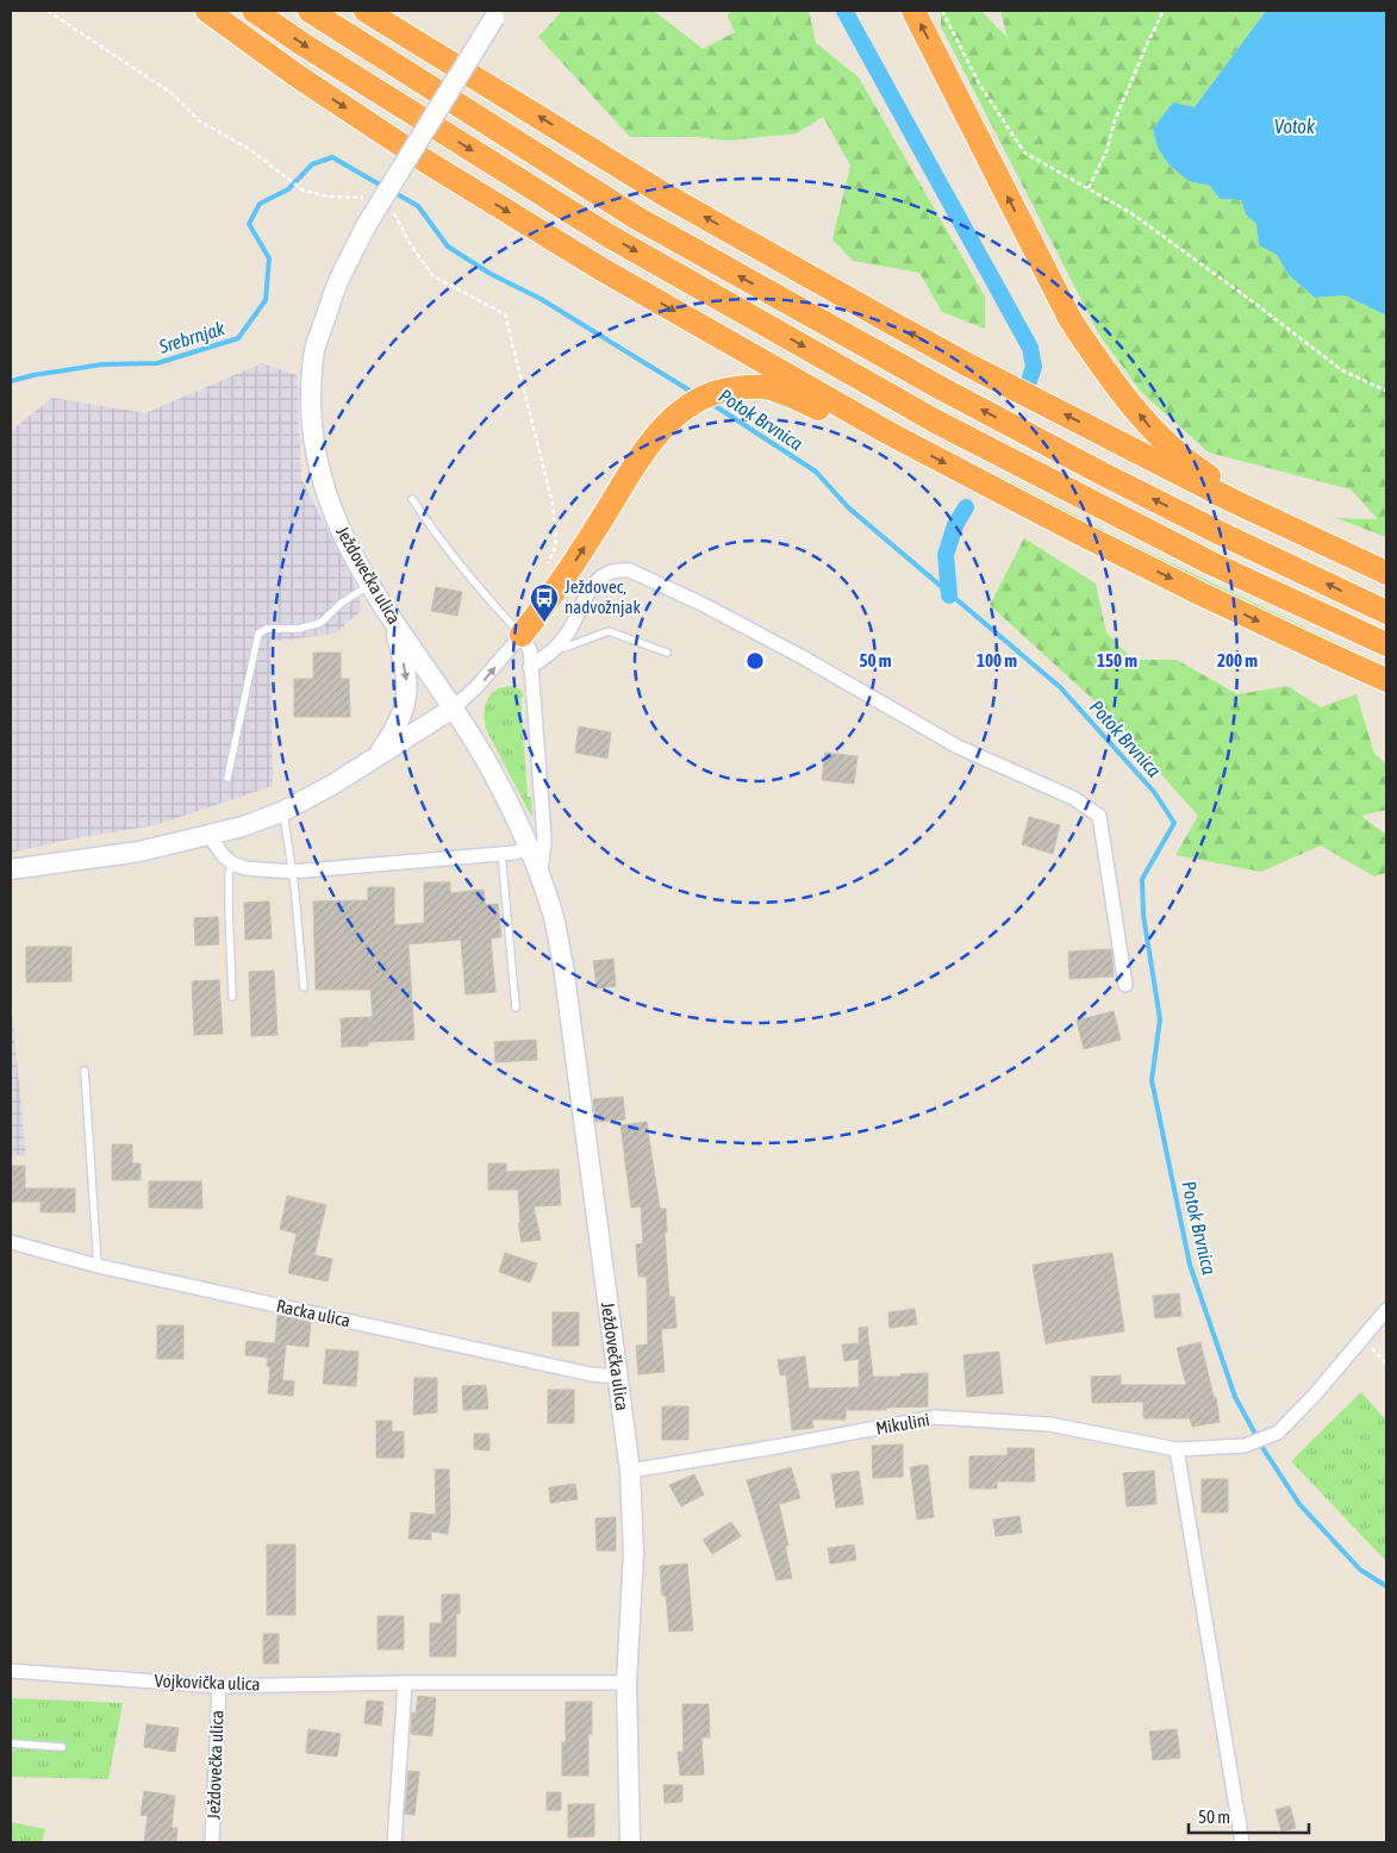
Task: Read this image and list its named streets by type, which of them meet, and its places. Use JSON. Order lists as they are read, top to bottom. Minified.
{"streets":{"main road":["Ježdovečka ulica"],"street":["Racka ulica","Mikulini","Vojkovička ulica"]},"crossings":[["Ježdovečka ulica","Racka ulica"],["Ježdovečka ulica","Mikulini"],["Ježdovečka ulica","Vojkovička ulica"]],"water":["Votok","Srebrnjak","Potok Brvnica"],"places":{"bus stop":["Ježdovec, nadvožnjak"]},"scale_bar":"50 m","rings":["50 m","100 m","150 m","200 m"]}
